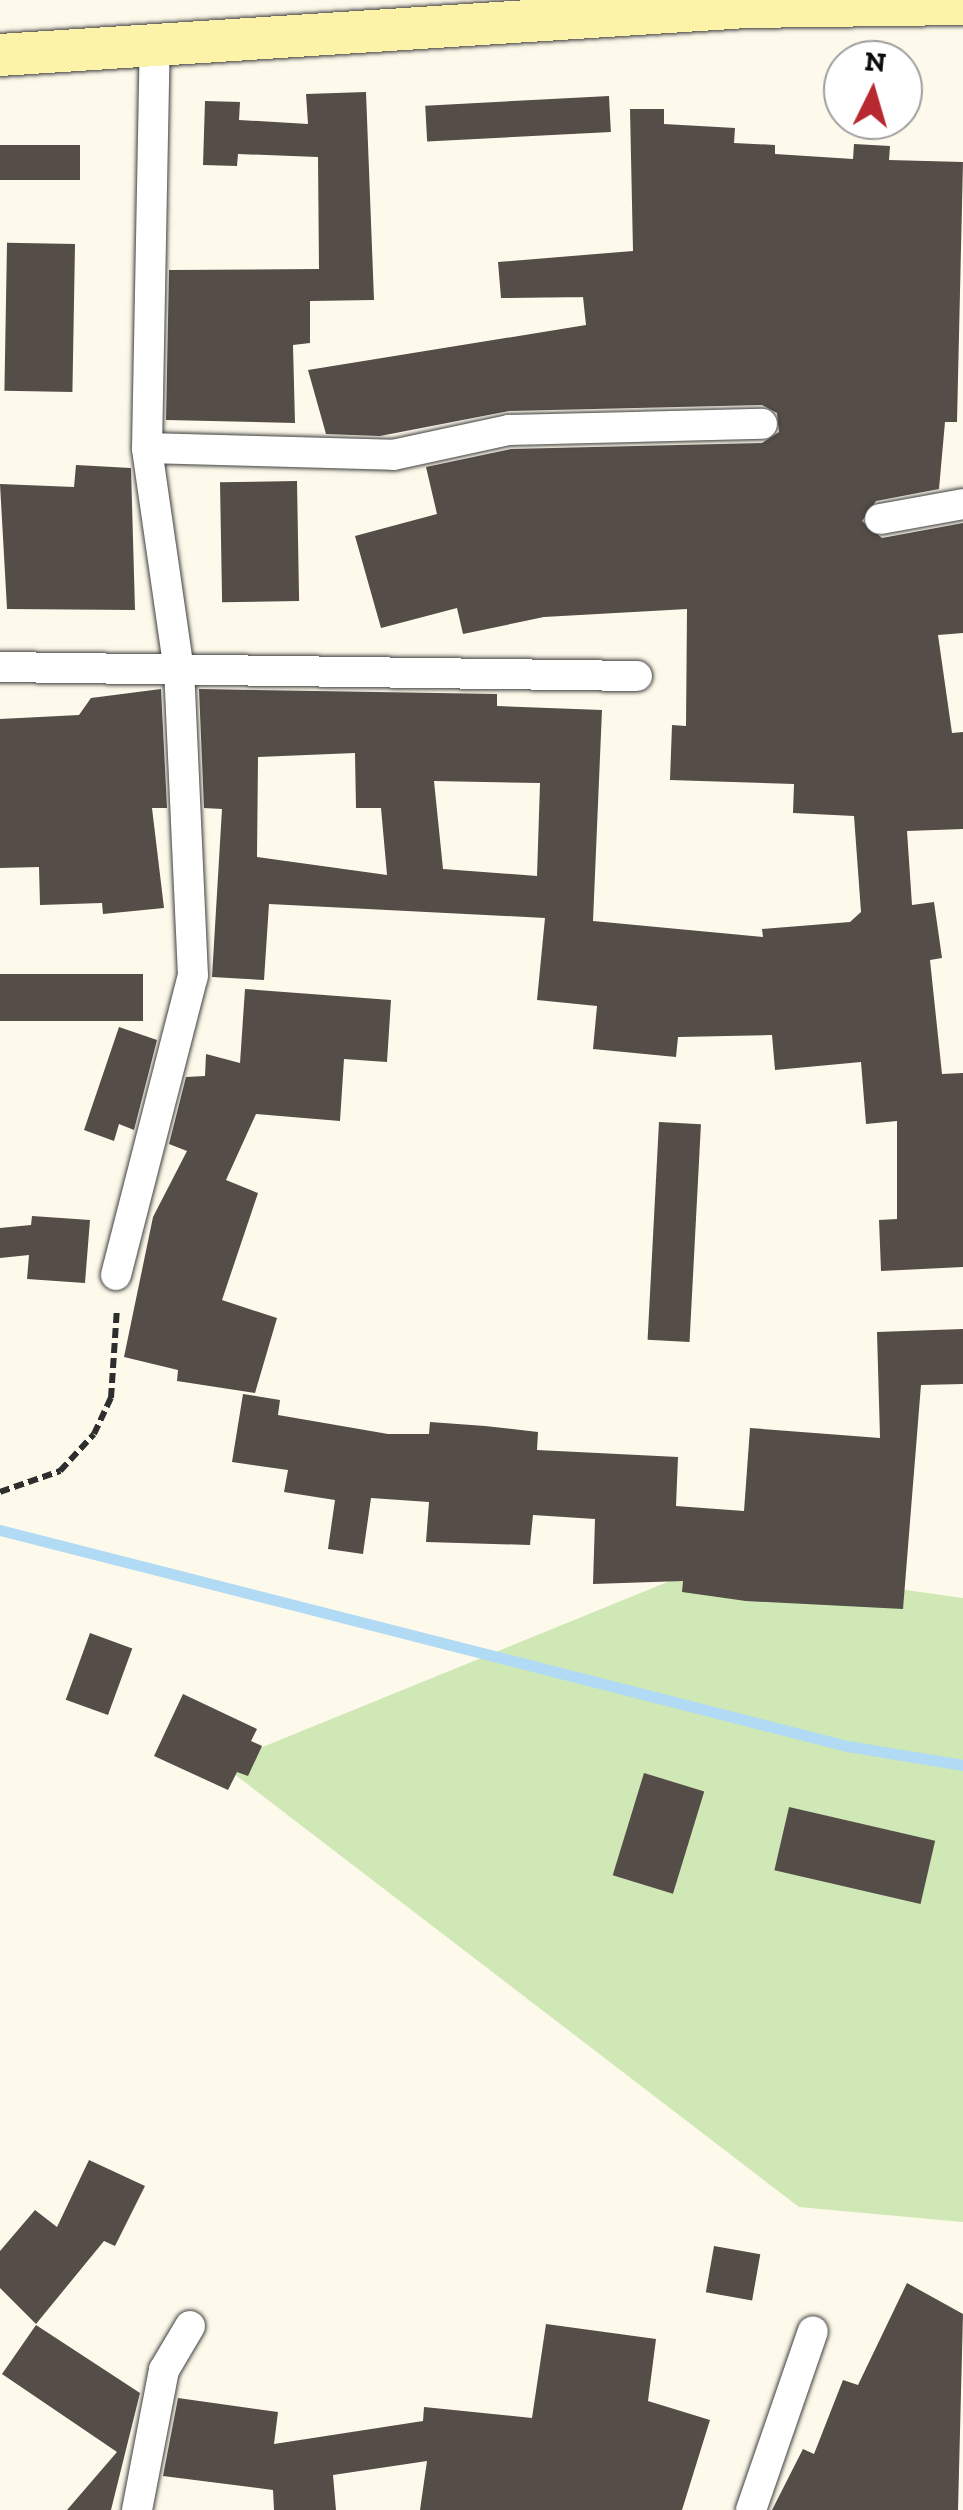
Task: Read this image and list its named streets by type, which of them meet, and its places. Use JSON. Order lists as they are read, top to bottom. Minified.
{"north":"top"}
